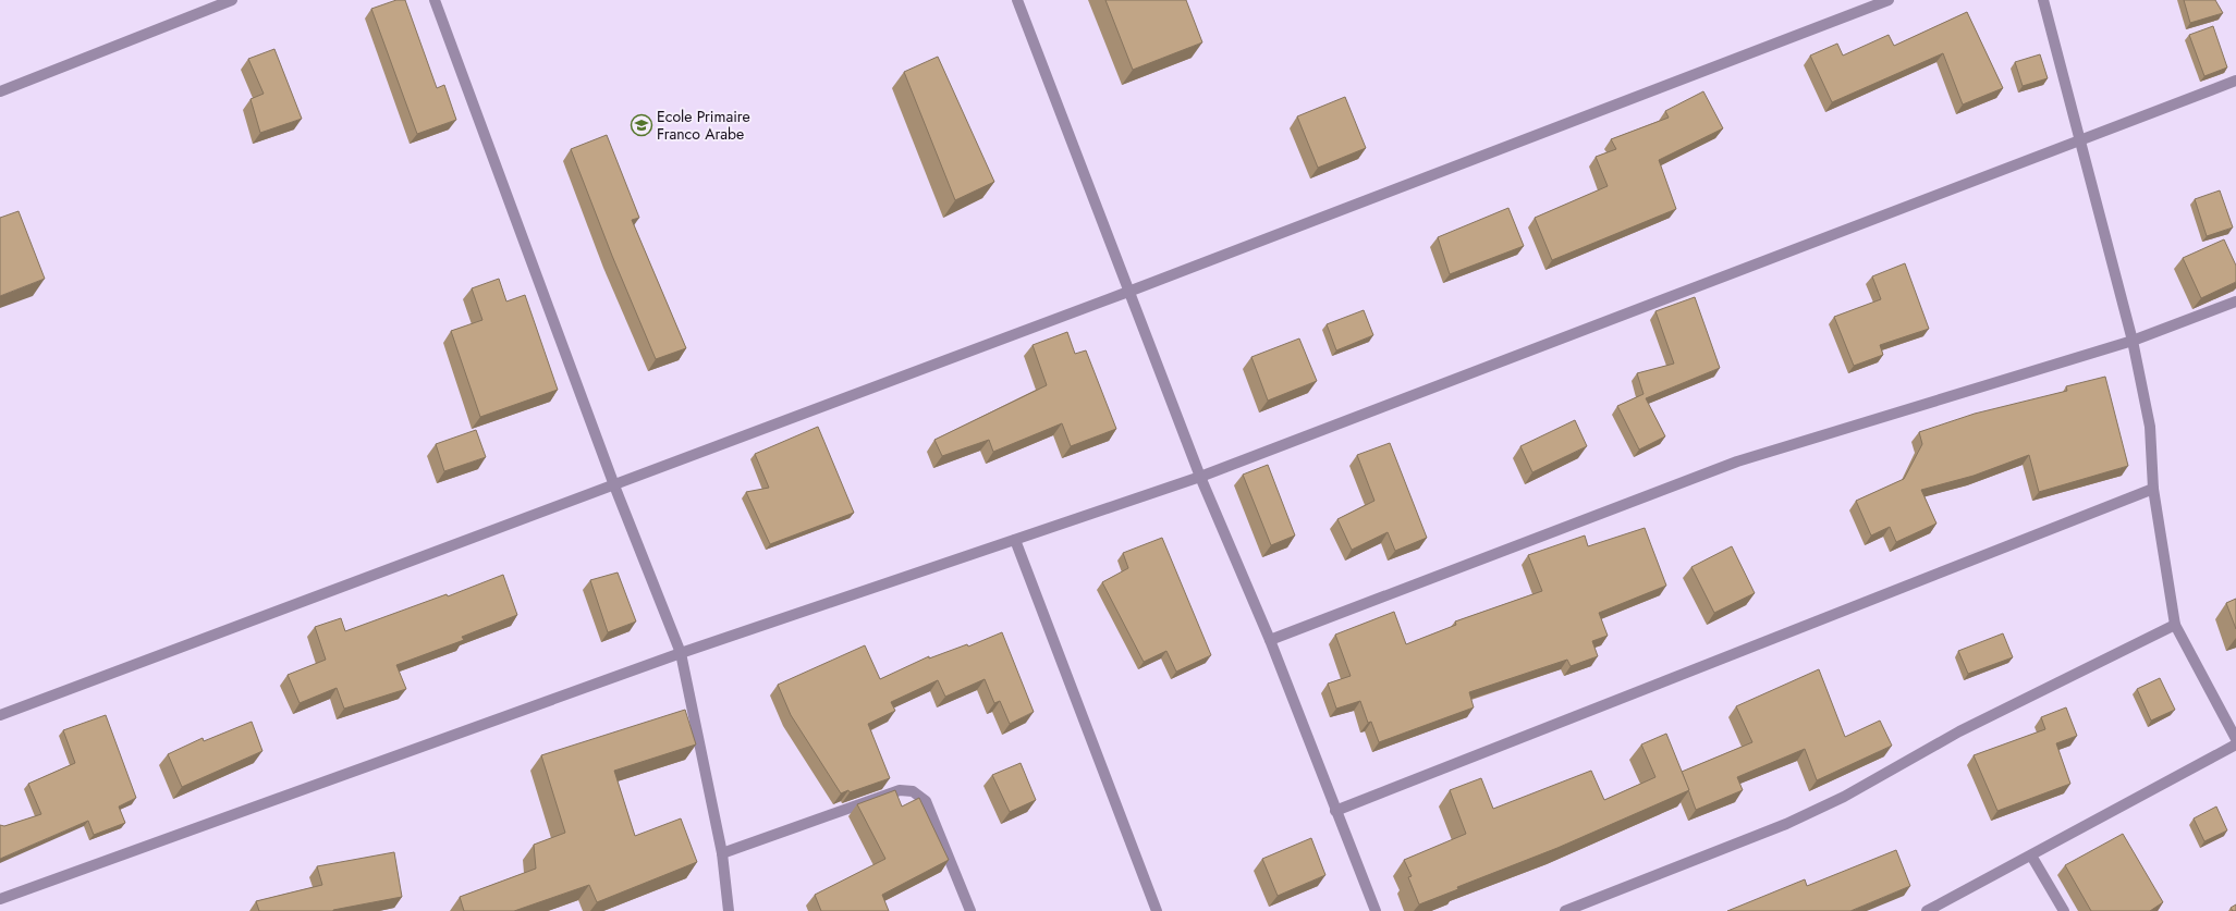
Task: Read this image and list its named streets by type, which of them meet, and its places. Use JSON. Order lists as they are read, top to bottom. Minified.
{"places":{"school or university":["Ecole Primaire Franco Arabe"]}}
